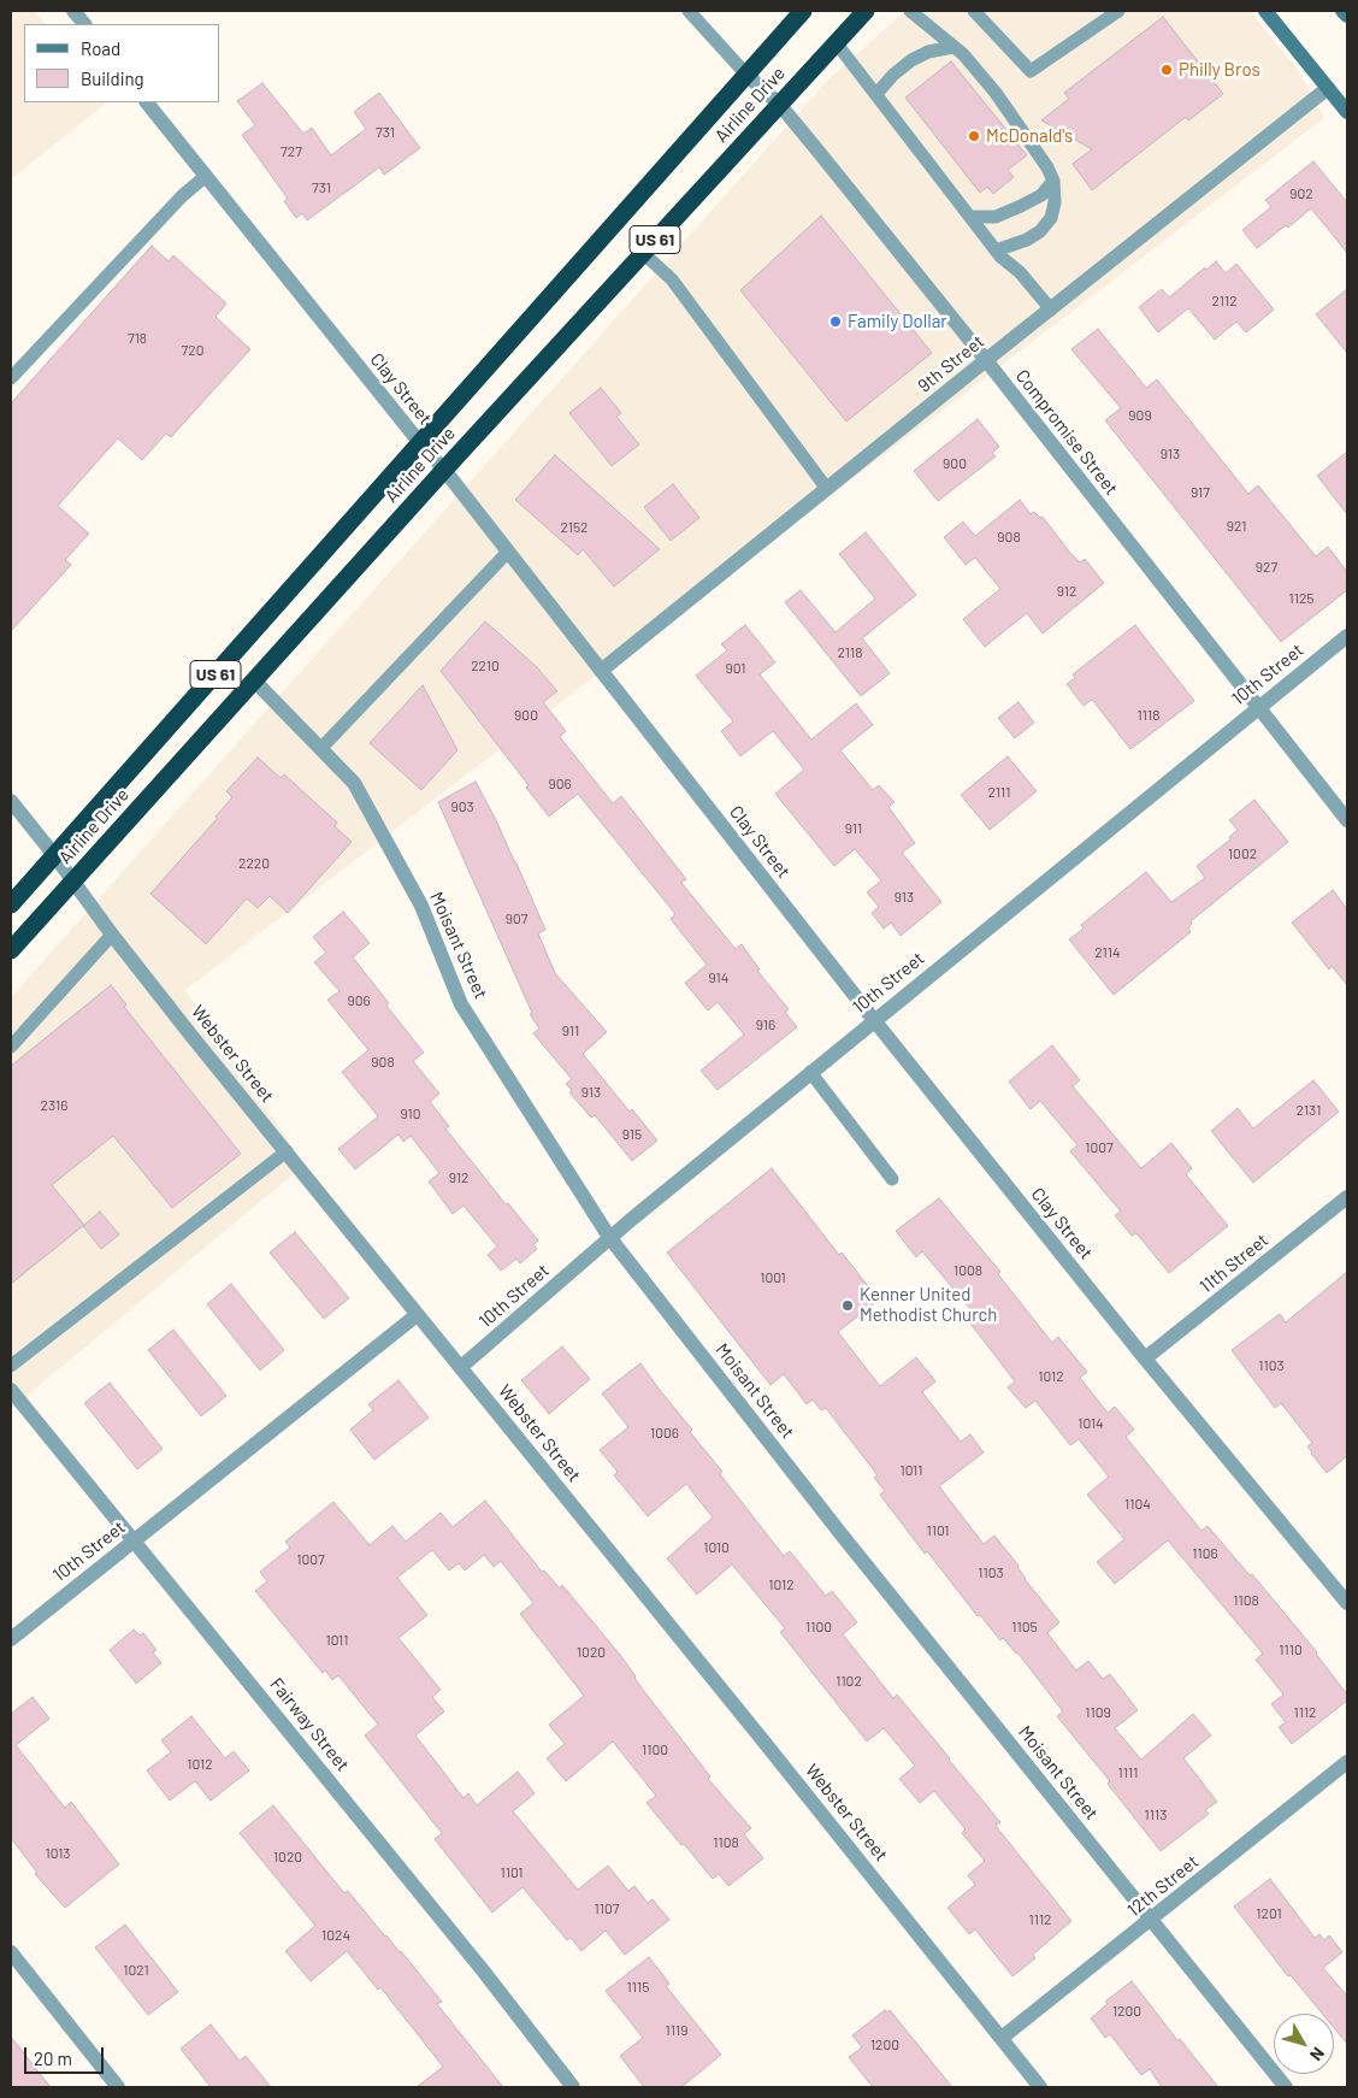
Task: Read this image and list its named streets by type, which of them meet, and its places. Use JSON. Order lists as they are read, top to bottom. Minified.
{"streets":{"highway":["Airline Drive","US 61"],"street":["9th Street","Clay Street","Compromise Street","10th Street","Moisant Street","Webster Street","11th Street","Fairway Street","12th Street"]},"crossings":[["Airline Drive","Clay Street"],["Airline Drive","Compromise Street"],["Airline Drive","Moisant Street"],["Airline Drive","Webster Street"],["9th Street","Clay Street"],["9th Street","Compromise Street"],["Clay Street","10th Street"],["Clay Street","11th Street"],["Compromise Street","10th Street"],["10th Street","Moisant Street"],["10th Street","Webster Street"],["10th Street","Fairway Street"],["Moisant Street","12th Street"],["Webster Street","12th Street"]],"places":["Philly Bros","McDonald's","Family Dollar","Kenner United Methodist Church"],"house_numbers":["731","727","731","902","2112","718","720","909","913","900","917","921","2152","908","927","912","1125","2118","2210","901","900","1118","906","2111","903","911","1002","2220","913","907","2114","914","906","916","911","908","913","2316","2131","910","915","1007","912","1008","1001","1103","1012","1014","1006","1011","1104","1101","1010","1106","1007","1103","1012","1108","1100","1105","1011","1110","1020","1102","1109","1112","1100","1012","1111","1113","1108","1013","1020","1101","1107","1201","1112","1024","1021","1115","1200","1119","1200"],"legend":["Road","Building"],"scale_bar":"20 m","north":"bottom right"}
